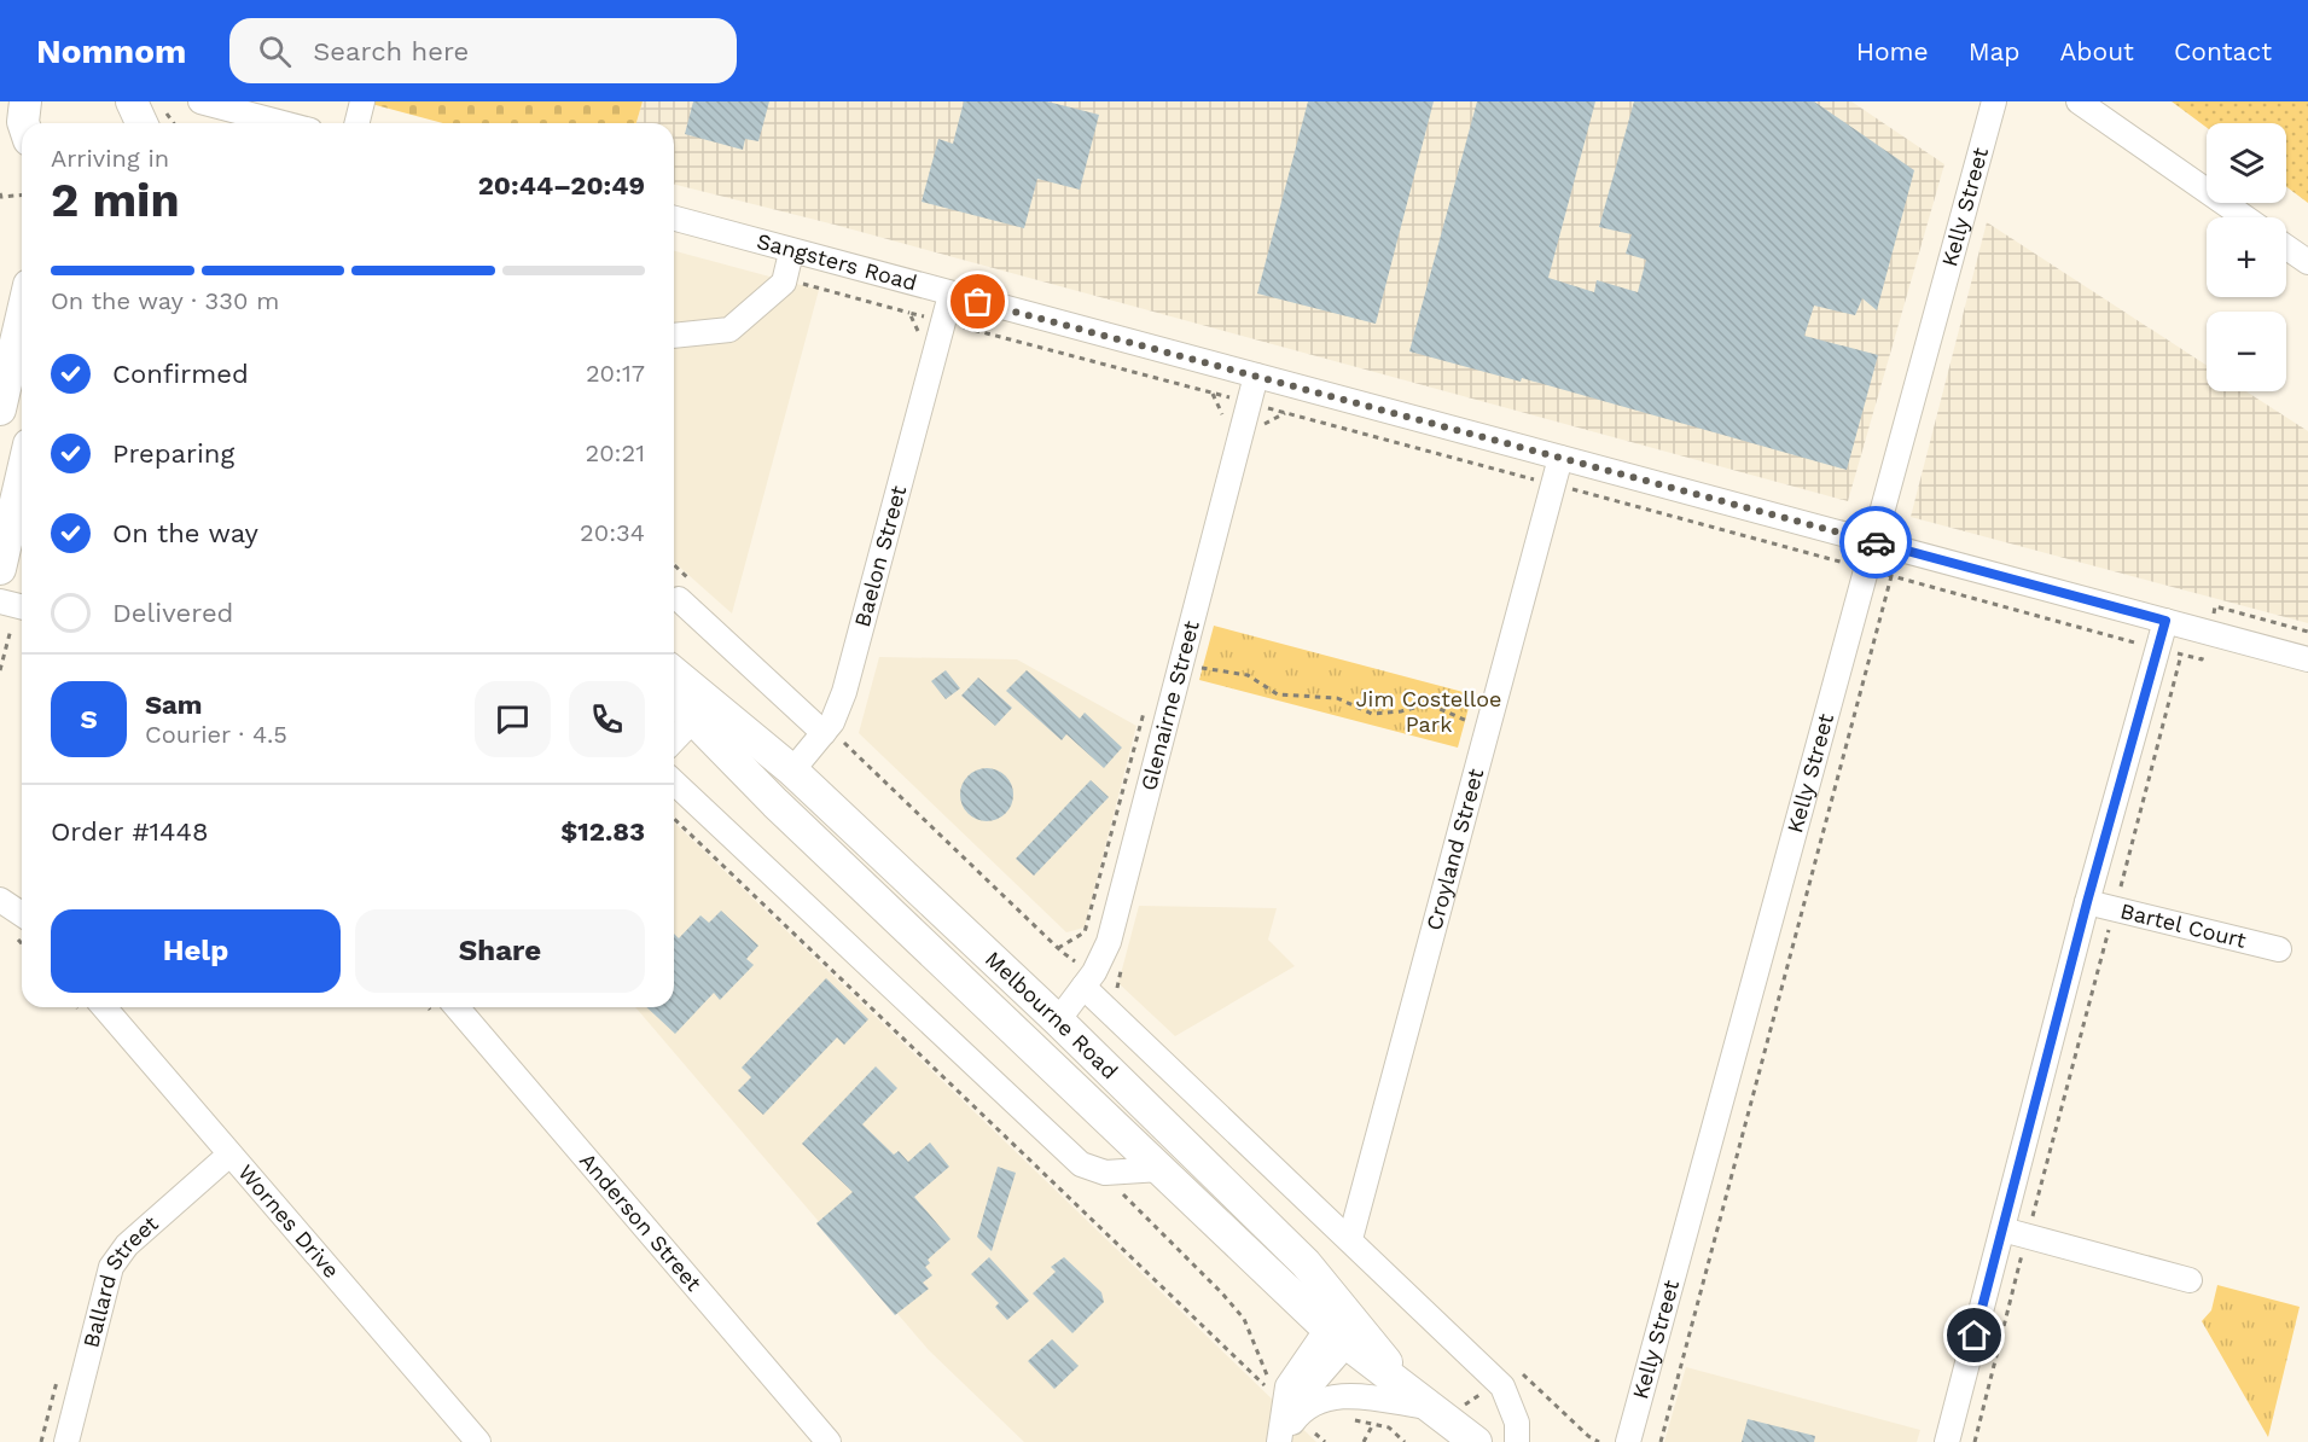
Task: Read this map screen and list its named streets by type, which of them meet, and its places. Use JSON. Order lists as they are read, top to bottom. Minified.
{"streets":{"main road":["Baelon Street","Melbourne Road"],"street":["Kelly Street","Sangsters Road","Glenairne Street","Croyland Street","Bartel Court","Anderson Street","Wornes Drive","Ballard Street"]},"crossings":[["Kelly Street","Sangsters Road"],["Sangsters Road","Baelon Street"],["Sangsters Road","Glenairne Street"],["Sangsters Road","Croyland Street"],["Baelon Street","Melbourne Road"],["Glenairne Street","Melbourne Road"],["Croyland Street","Melbourne Road"],["Wornes Drive","Ballard Street"]],"parks":["Jim Costelloe Park"],"page":{"header":"Nomnom","search":"Search here","nav":["Home","Map","About","Contact"],"map_buttons":["+","−"],"heading":["2 min","Arriving in","20:44–20:49"],"panel":["Sam","Courier · 4.5","Order #1448","$12.83"],"bar":"On the way · 330 m","list":[["Confirmed","20:17"],["Preparing","20:21"],["On the way","20:34"],"Delivered"],"round":"S","buttons":["Help","Share"]}}
